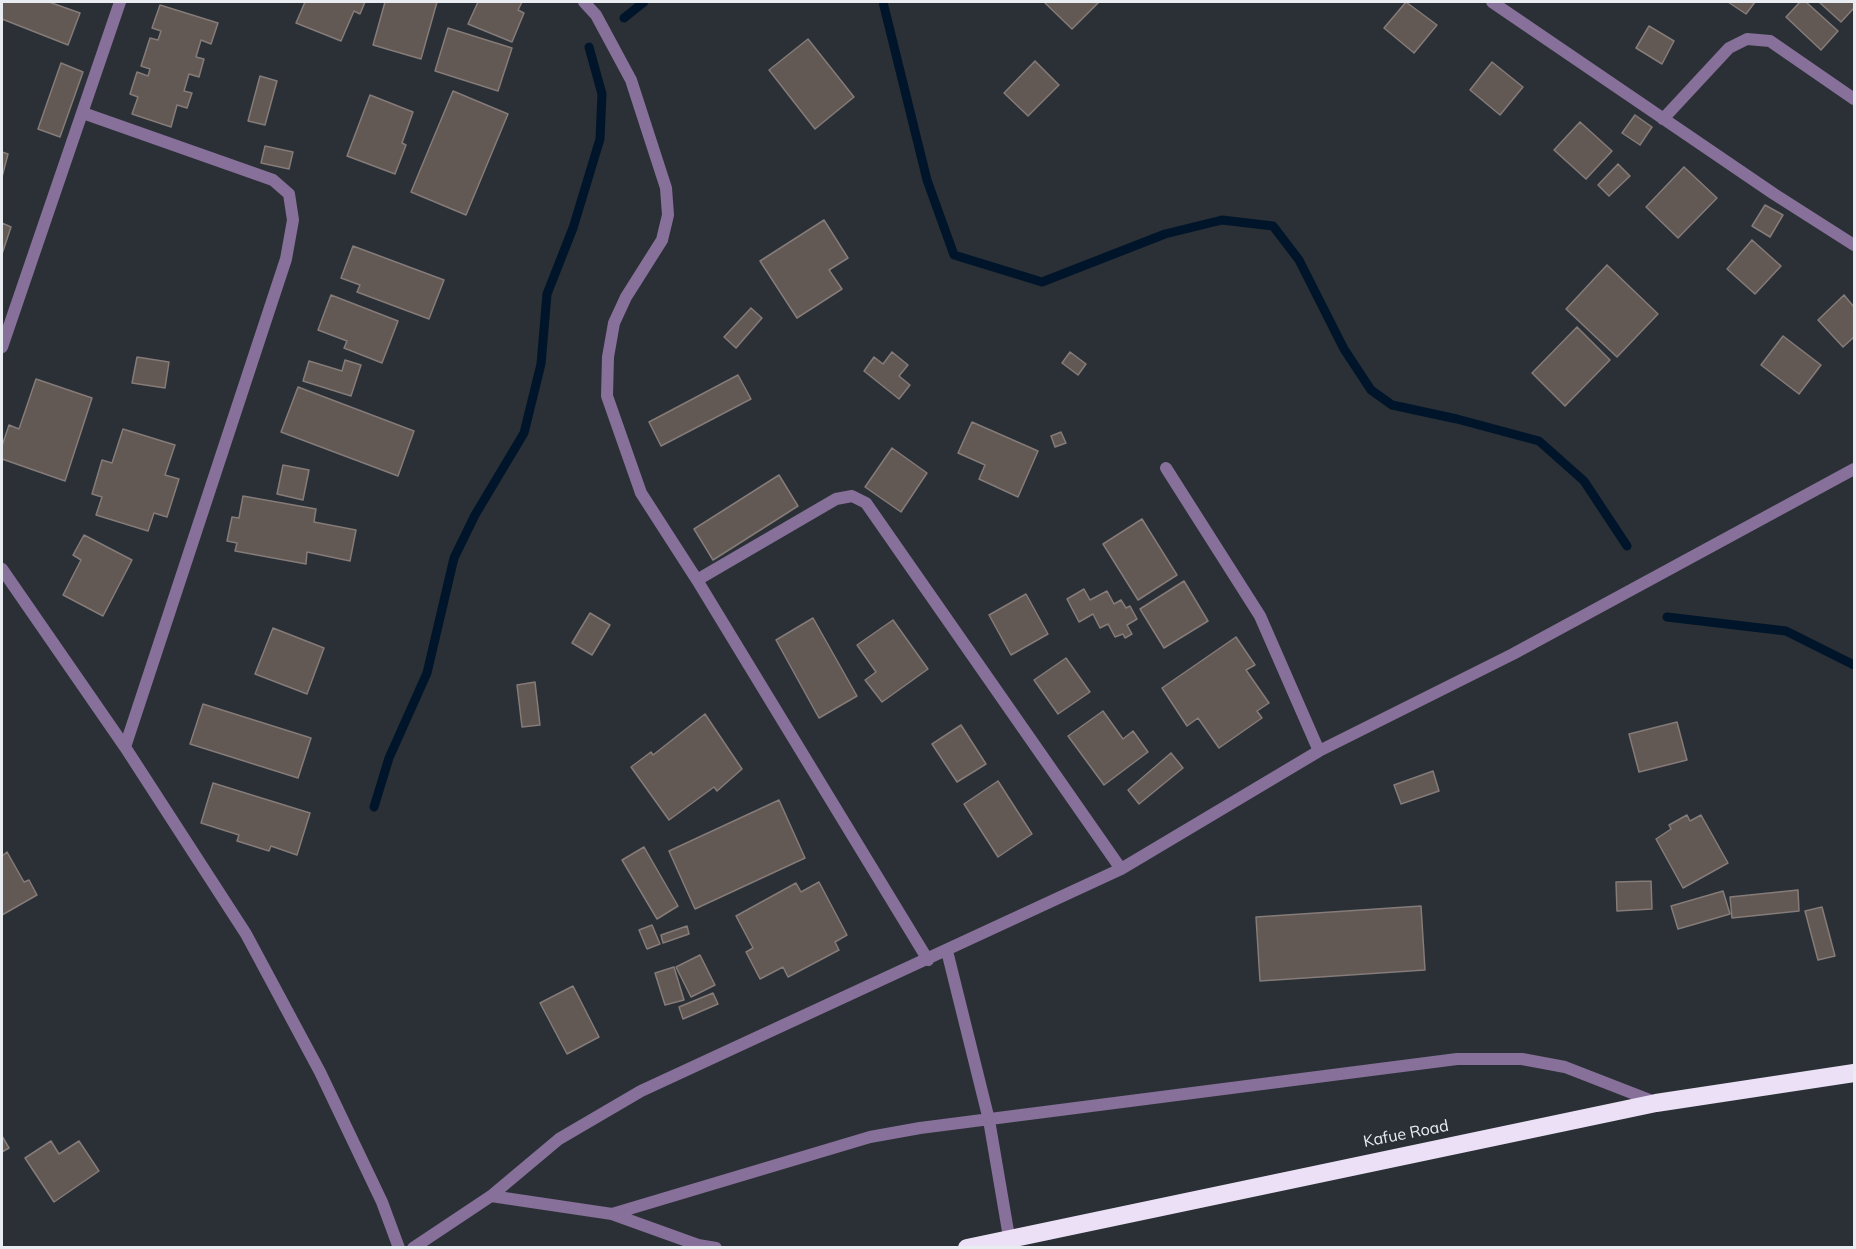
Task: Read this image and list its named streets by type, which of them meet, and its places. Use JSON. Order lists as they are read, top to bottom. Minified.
{"streets":{"highway":["Kafue Road"]}}
